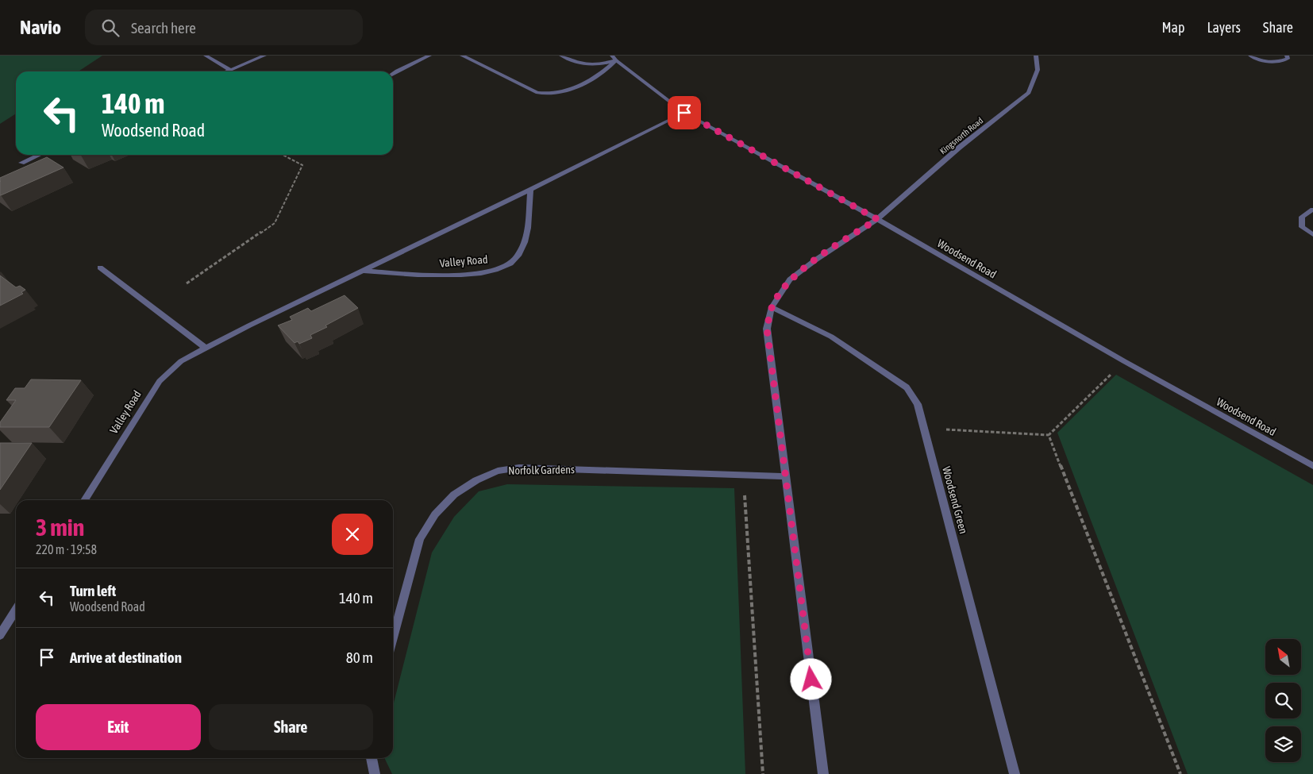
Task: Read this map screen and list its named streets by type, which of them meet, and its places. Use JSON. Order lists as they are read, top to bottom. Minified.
{"streets":{"street":["Kingsnorth Road","Woodsend Road","Valley Road","Norfolk Gardens","Woodsend Green"]},"crossings":[["Kingsnorth Road","Woodsend Road"],["Woodsend Road","Valley Road"]],"north":"top left","page":{"header":"Navio","search":"Search here","nav":["Map","Layers","Share"],"turn":["140 m","Woodsend Road"],"heading":["3 min","220 m · 19:58"],"list":[{"name":"Turn left","note":"Woodsend Road","value":"140 m"},{"name":"Arrive at destination","value":"80 m"}],"buttons":["Exit","Share"]}}
